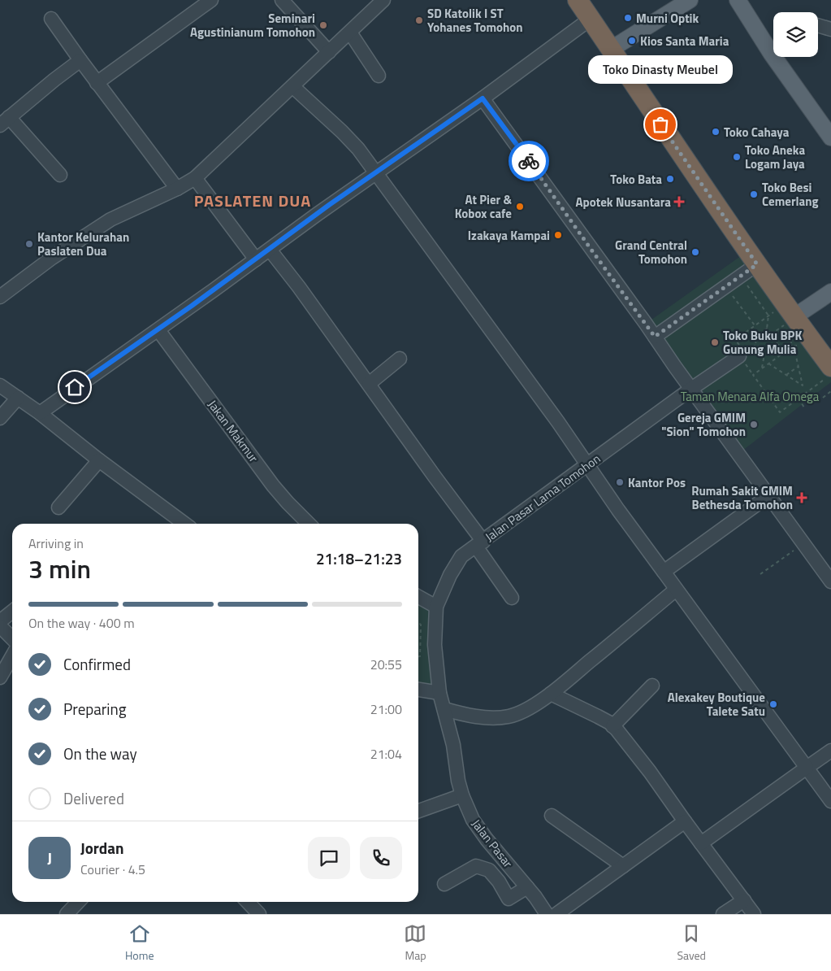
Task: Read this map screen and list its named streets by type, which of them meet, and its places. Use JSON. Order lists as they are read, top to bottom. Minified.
{"streets":{"street":["Jakan Makmur","Jalan Pasar Lama Tomohon","Jalan Pasar"]},"crossings":[["Jalan Pasar Lama Tomohon","Jalan Pasar"]],"districts":["PASLATEN DUA"],"parks":["Taman Menara Alfa Omega"],"places":{"other":["Murni Optik","SD Katolik I ST Yohanes Tomohon","Seminari Agustinianum Tomohon","Kios Santa Maria","Toko Dinasty Meubel","Toko Cahaya","Toko Aneka Logam Jaya","Toko Bata","Toko Besi Cemerlang","At Pier & Kobox cafe","Izakaya Kampai","Kantor Kelurahan Paslaten Dua","Grand Central Tomohon","Toko Buku BPK Gunung Mulia","Gereja GMIM \"Sion\" Tomohon","Kantor Pos","Alexakey Boutique Talete Satu"],"health":["Apotek Nusantara","Rumah Sakit GMIM Bethesda Tomohon"]},"page":{"bubble":"Toko Dinasty Meubel","heading":["3 min","Arriving in","21:18–21:23"],"panel":["Jordan","Courier · 4.5"],"bar":"On the way · 400 m","list":[["Confirmed","20:55"],["Preparing","21:00"],["On the way","21:04"],"Delivered"],"round":"J","tabs":["Home","Map","Saved"]}}
